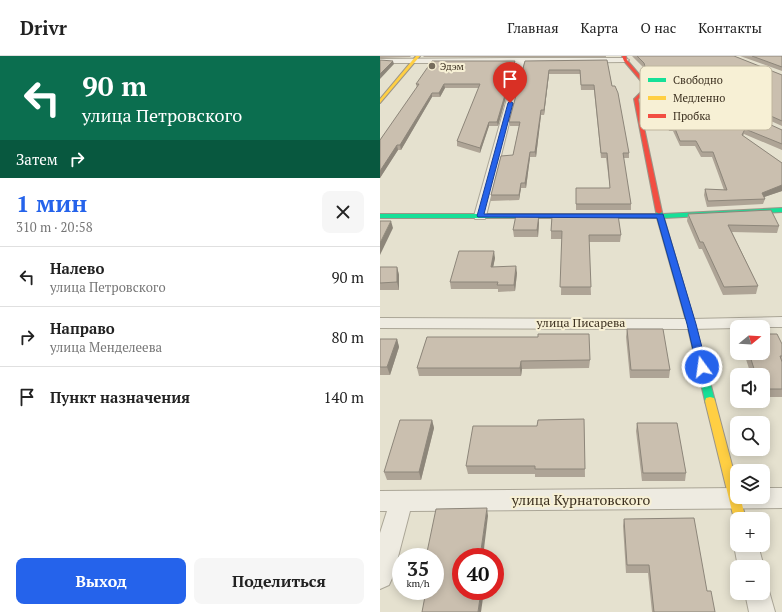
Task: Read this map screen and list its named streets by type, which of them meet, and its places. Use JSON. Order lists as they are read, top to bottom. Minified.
{"streets":{"street":["улица Писарева","улица Курнатовского"]},"places":["Эдэм"],"legend":["Свободно","Медленно","Пробка"],"north":"right","page":{"header":"Drivr","nav":["Главная","Карта","О нас","Контакты"],"turn":["90 m","улица Петровского"],"then":"Затем","heading":["1 мин","310 m · 20:58"],"list":[{"name":"Налево","note":"улица Петровского","value":"90 m"},{"name":"Направо","note":"улица Менделеева","value":"80 m"},{"name":"Пункт назначения","value":"140 m"}],"map_buttons":["+","−"],"speed":"35 km/h","limit":"40","buttons":["Выход","Поделиться"]}}
